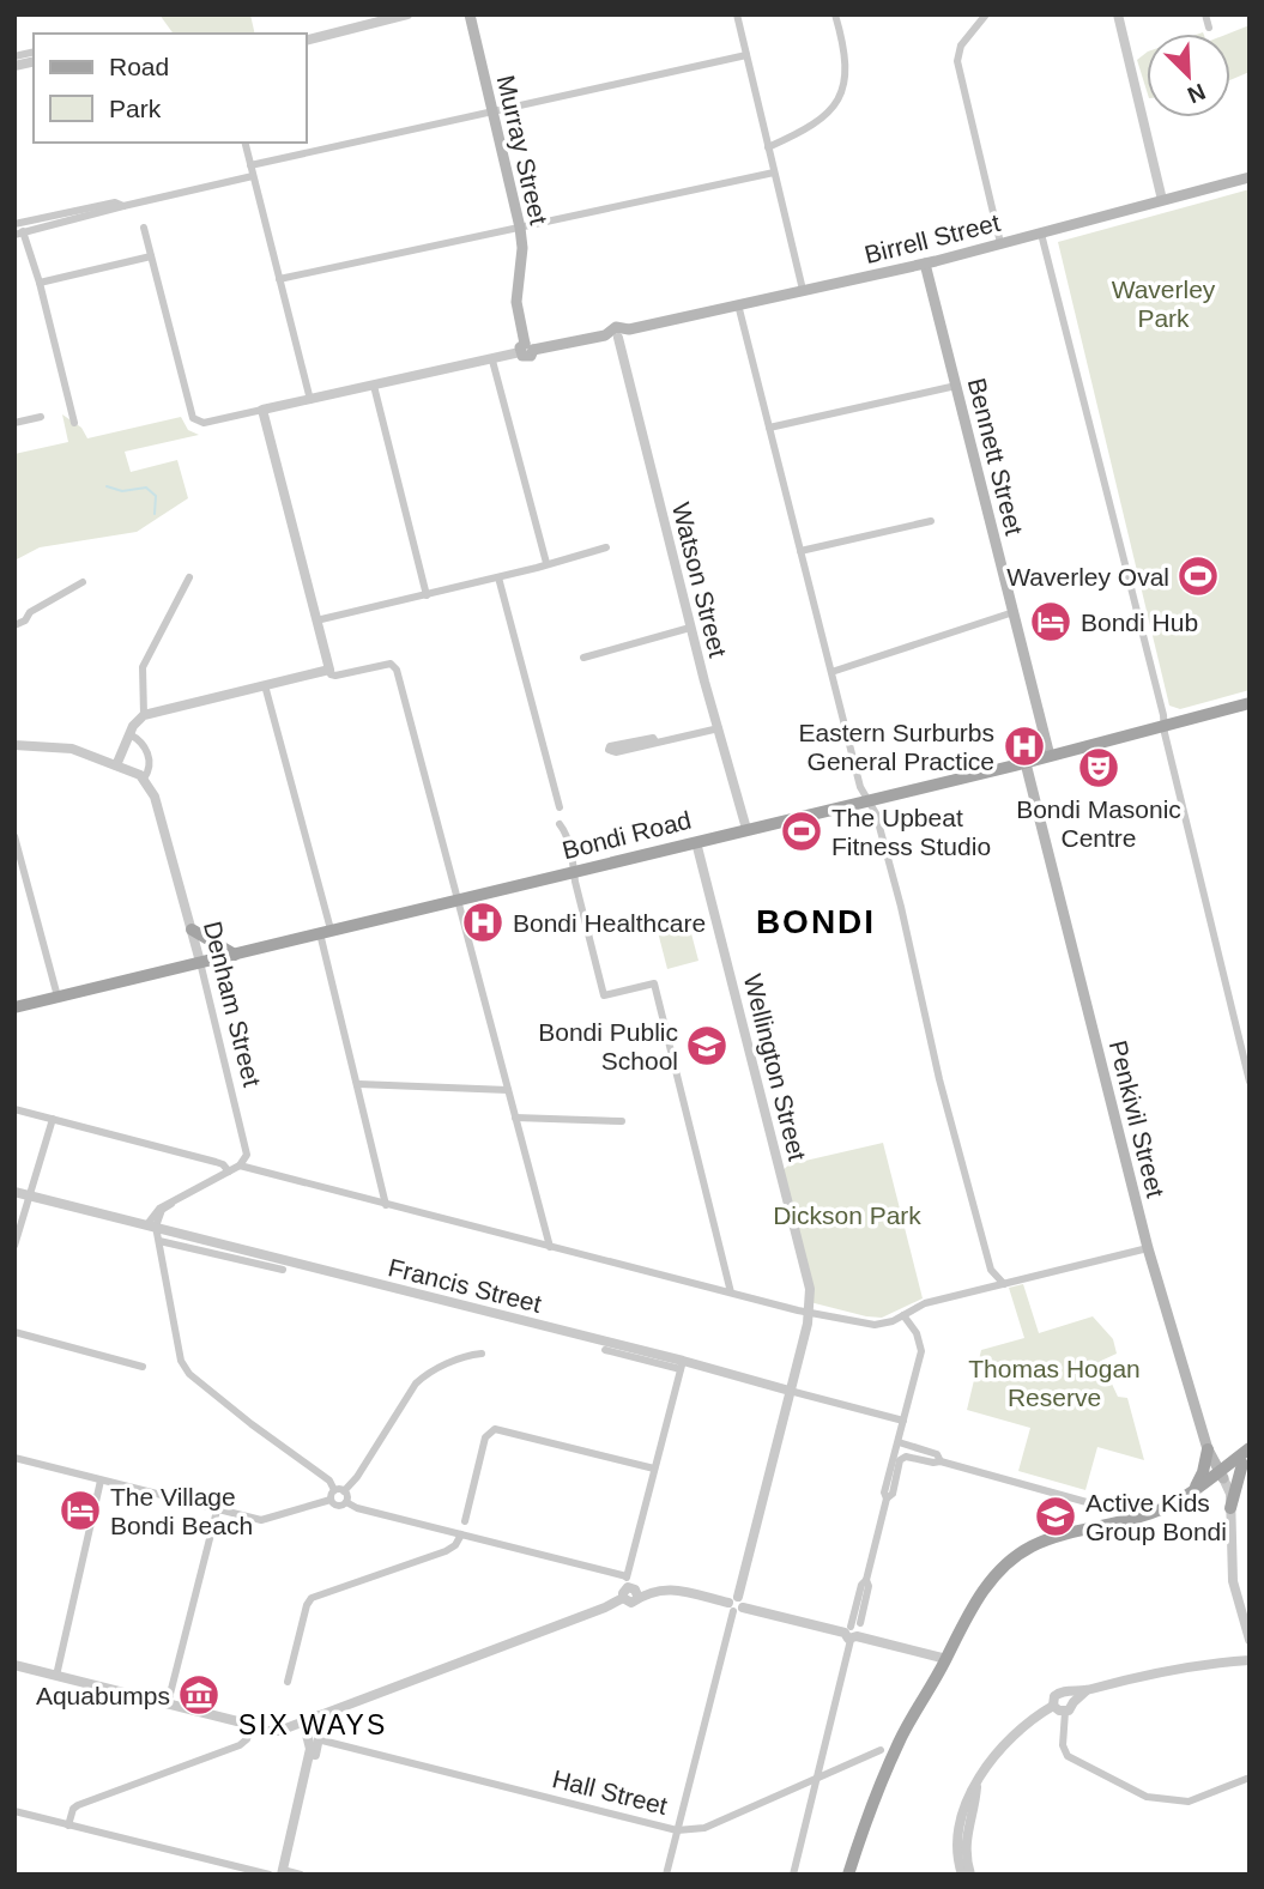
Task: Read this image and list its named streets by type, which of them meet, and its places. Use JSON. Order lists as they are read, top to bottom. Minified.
{"streets":{"main road":["Murray Street","Birrell Street","Bennett Street","Bondi Road","Penkivil Street"],"street":["Watson Street","Denham Street","Wellington Street","Francis Street","Hall Street"]},"crossings":[["Murray Street","Birrell Street"],["Birrell Street","Bennett Street"],["Birrell Street","Watson Street"],["Bennett Street","Bondi Road"],["Watson Street","Bondi Road"],["Bondi Road","Denham Street"],["Bondi Road","Wellington Street"],["Bondi Road","Penkivil Street"],["Wellington Street","Francis Street"],["Wellington Street","Hall Street"]],"districts":["BONDI","SIX WAYS"],"parks":["Waverley Park","Dickson Park","Thomas Hogan Reserve"],"places":{"sports":["Waverley Oval","The Upbeat Fitness Studio"],"hotel":["Bondi Hub","The Village Bondi Beach"],"hospital":["Eastern Surburbs General Practice","Bondi Healthcare"],"theatre":["Bondi Masonic Centre"],"school or university":["Bondi Public School","Active Kids Group Bondi"],"museum":["Aquabumps"]},"legend":["Road","Park"],"north":"bottom right"}
